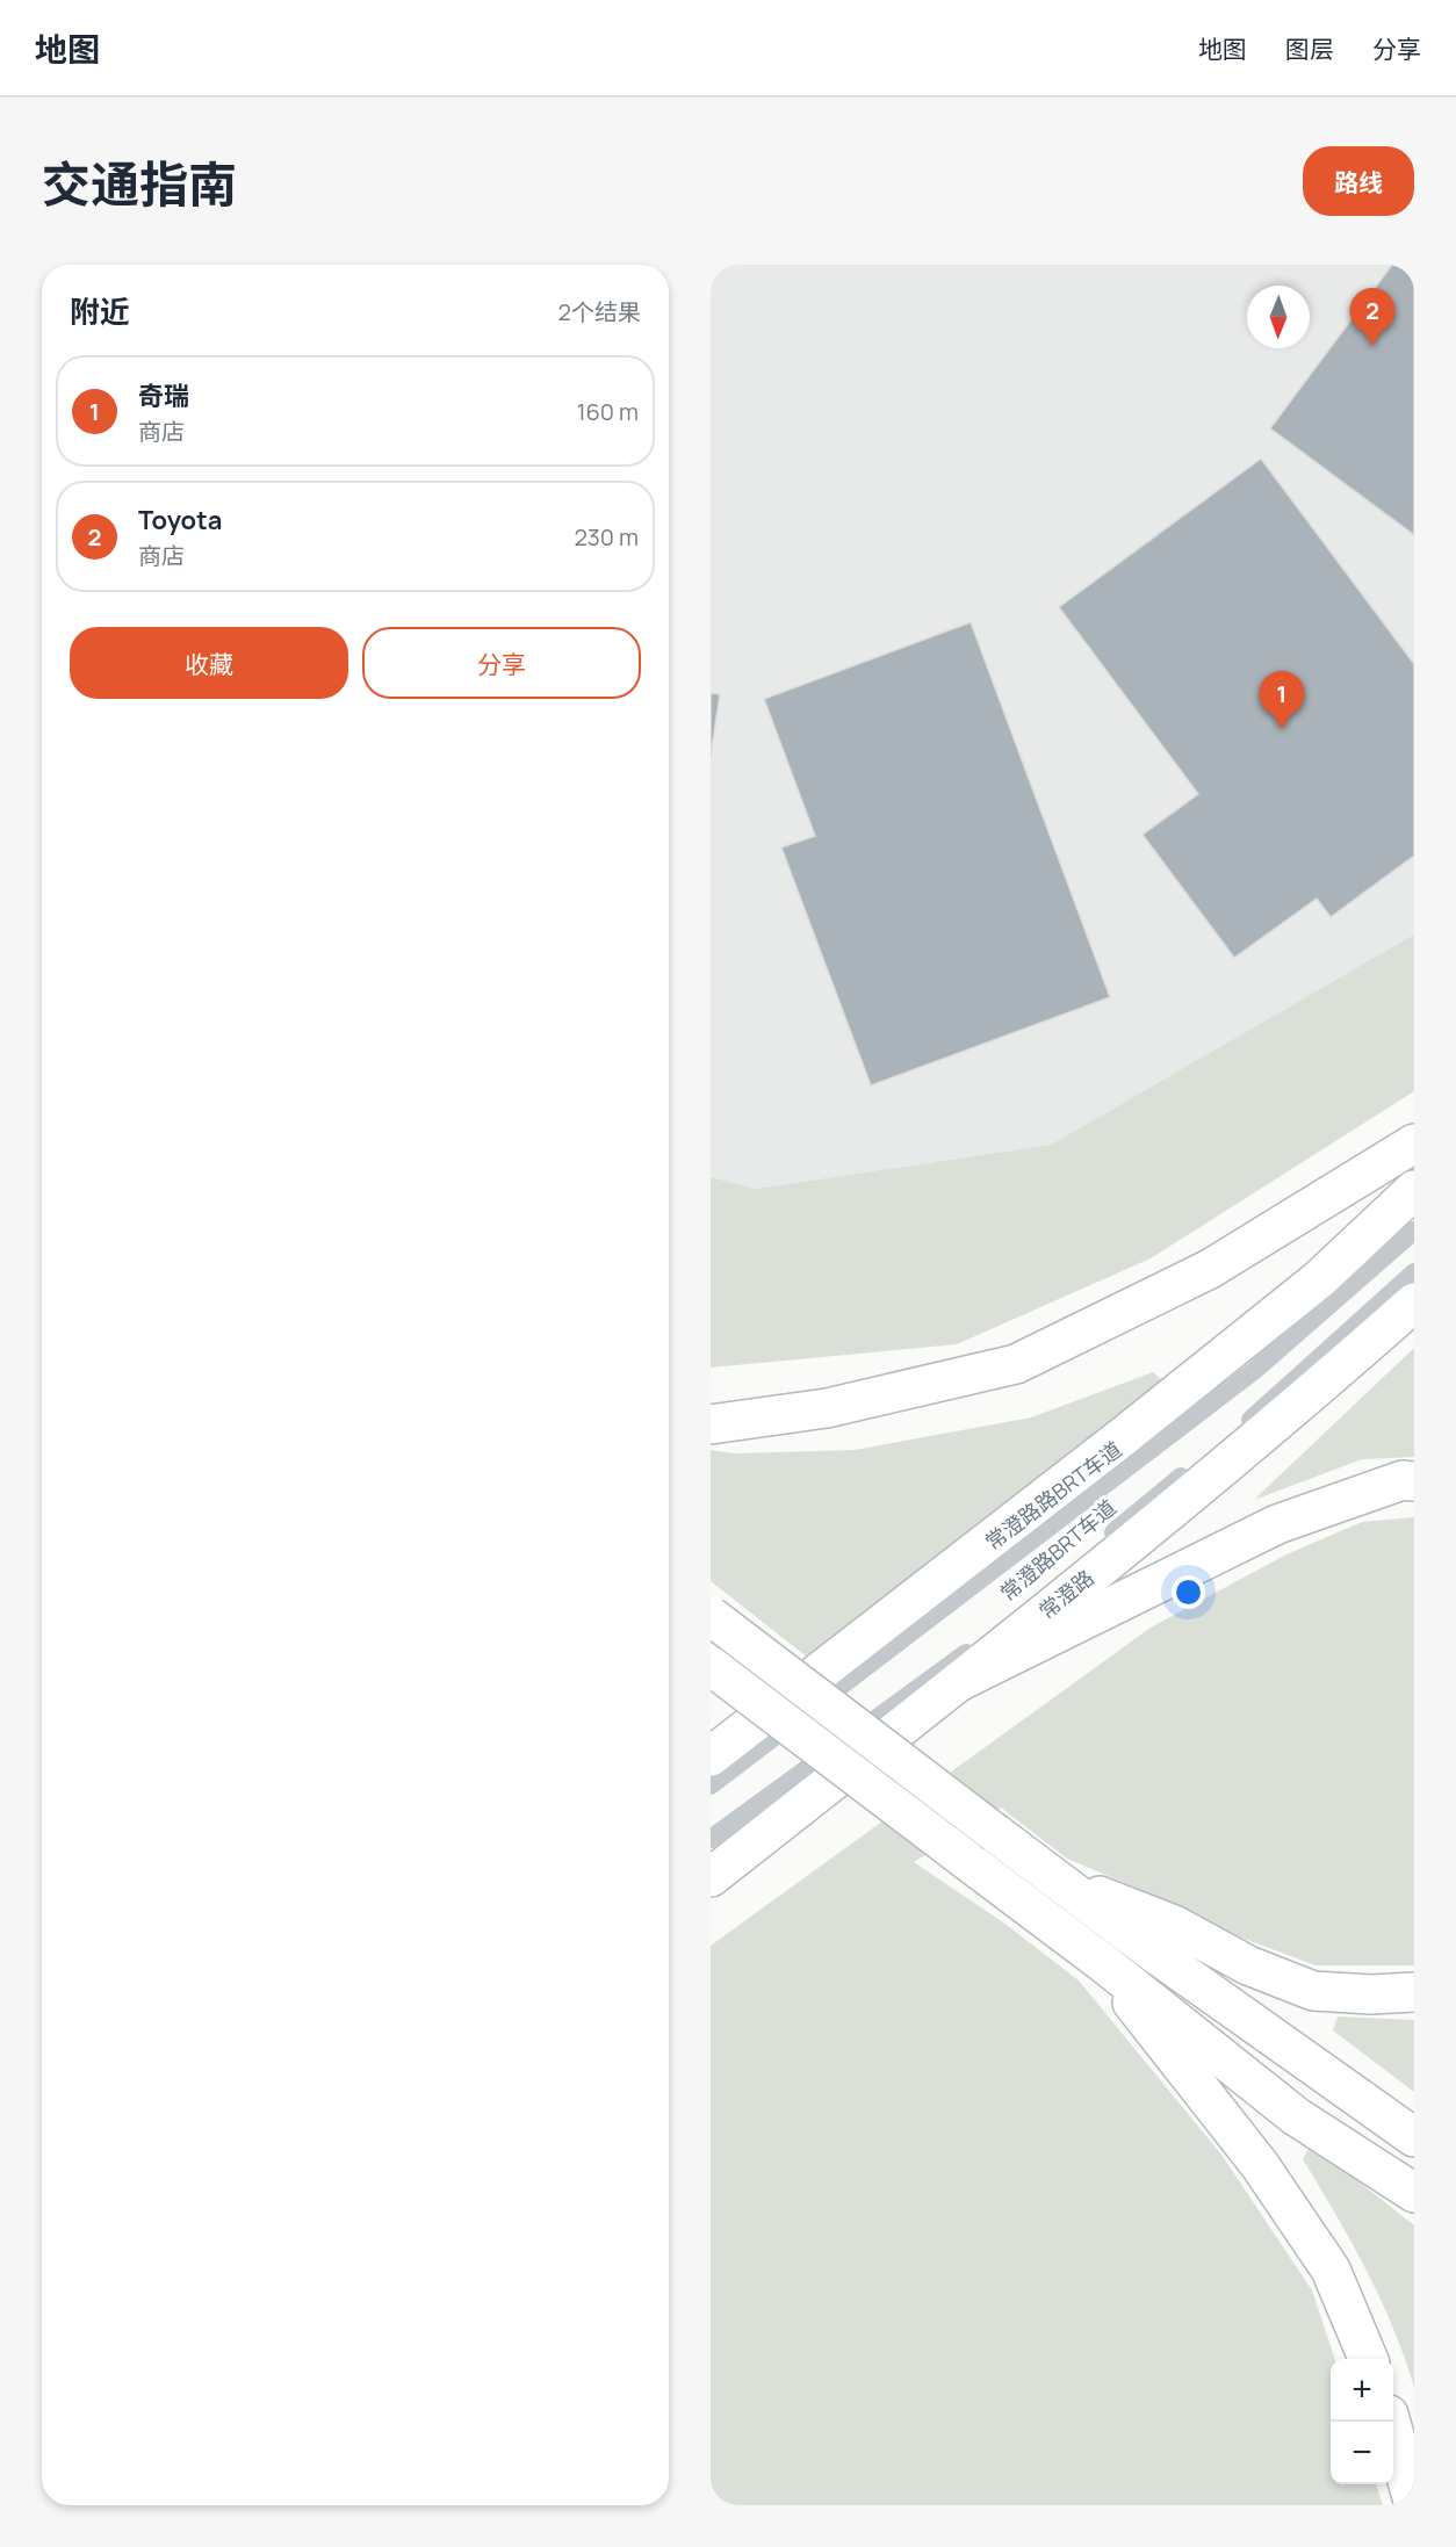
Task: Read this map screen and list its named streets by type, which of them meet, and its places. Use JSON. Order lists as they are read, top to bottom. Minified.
{"streets":{"main road":["常澄路"],"lane":["常澄路路BRT车道","常澄路BRT车道"]},"north":"bottom","page":{"header":"地图","nav":["地图","图层","分享"],"title":"交通指南","buttons":["路线",["收藏","分享"]],"heading":["附近","2个结果"],"pins":["2","1"],"list":[{"mark":"1","name":"奇瑞","note":"商店","value":"160 m"},{"mark":"2","name":"Toyota","note":"商店","value":"230 m"}],"map_buttons":["+","−"]}}
